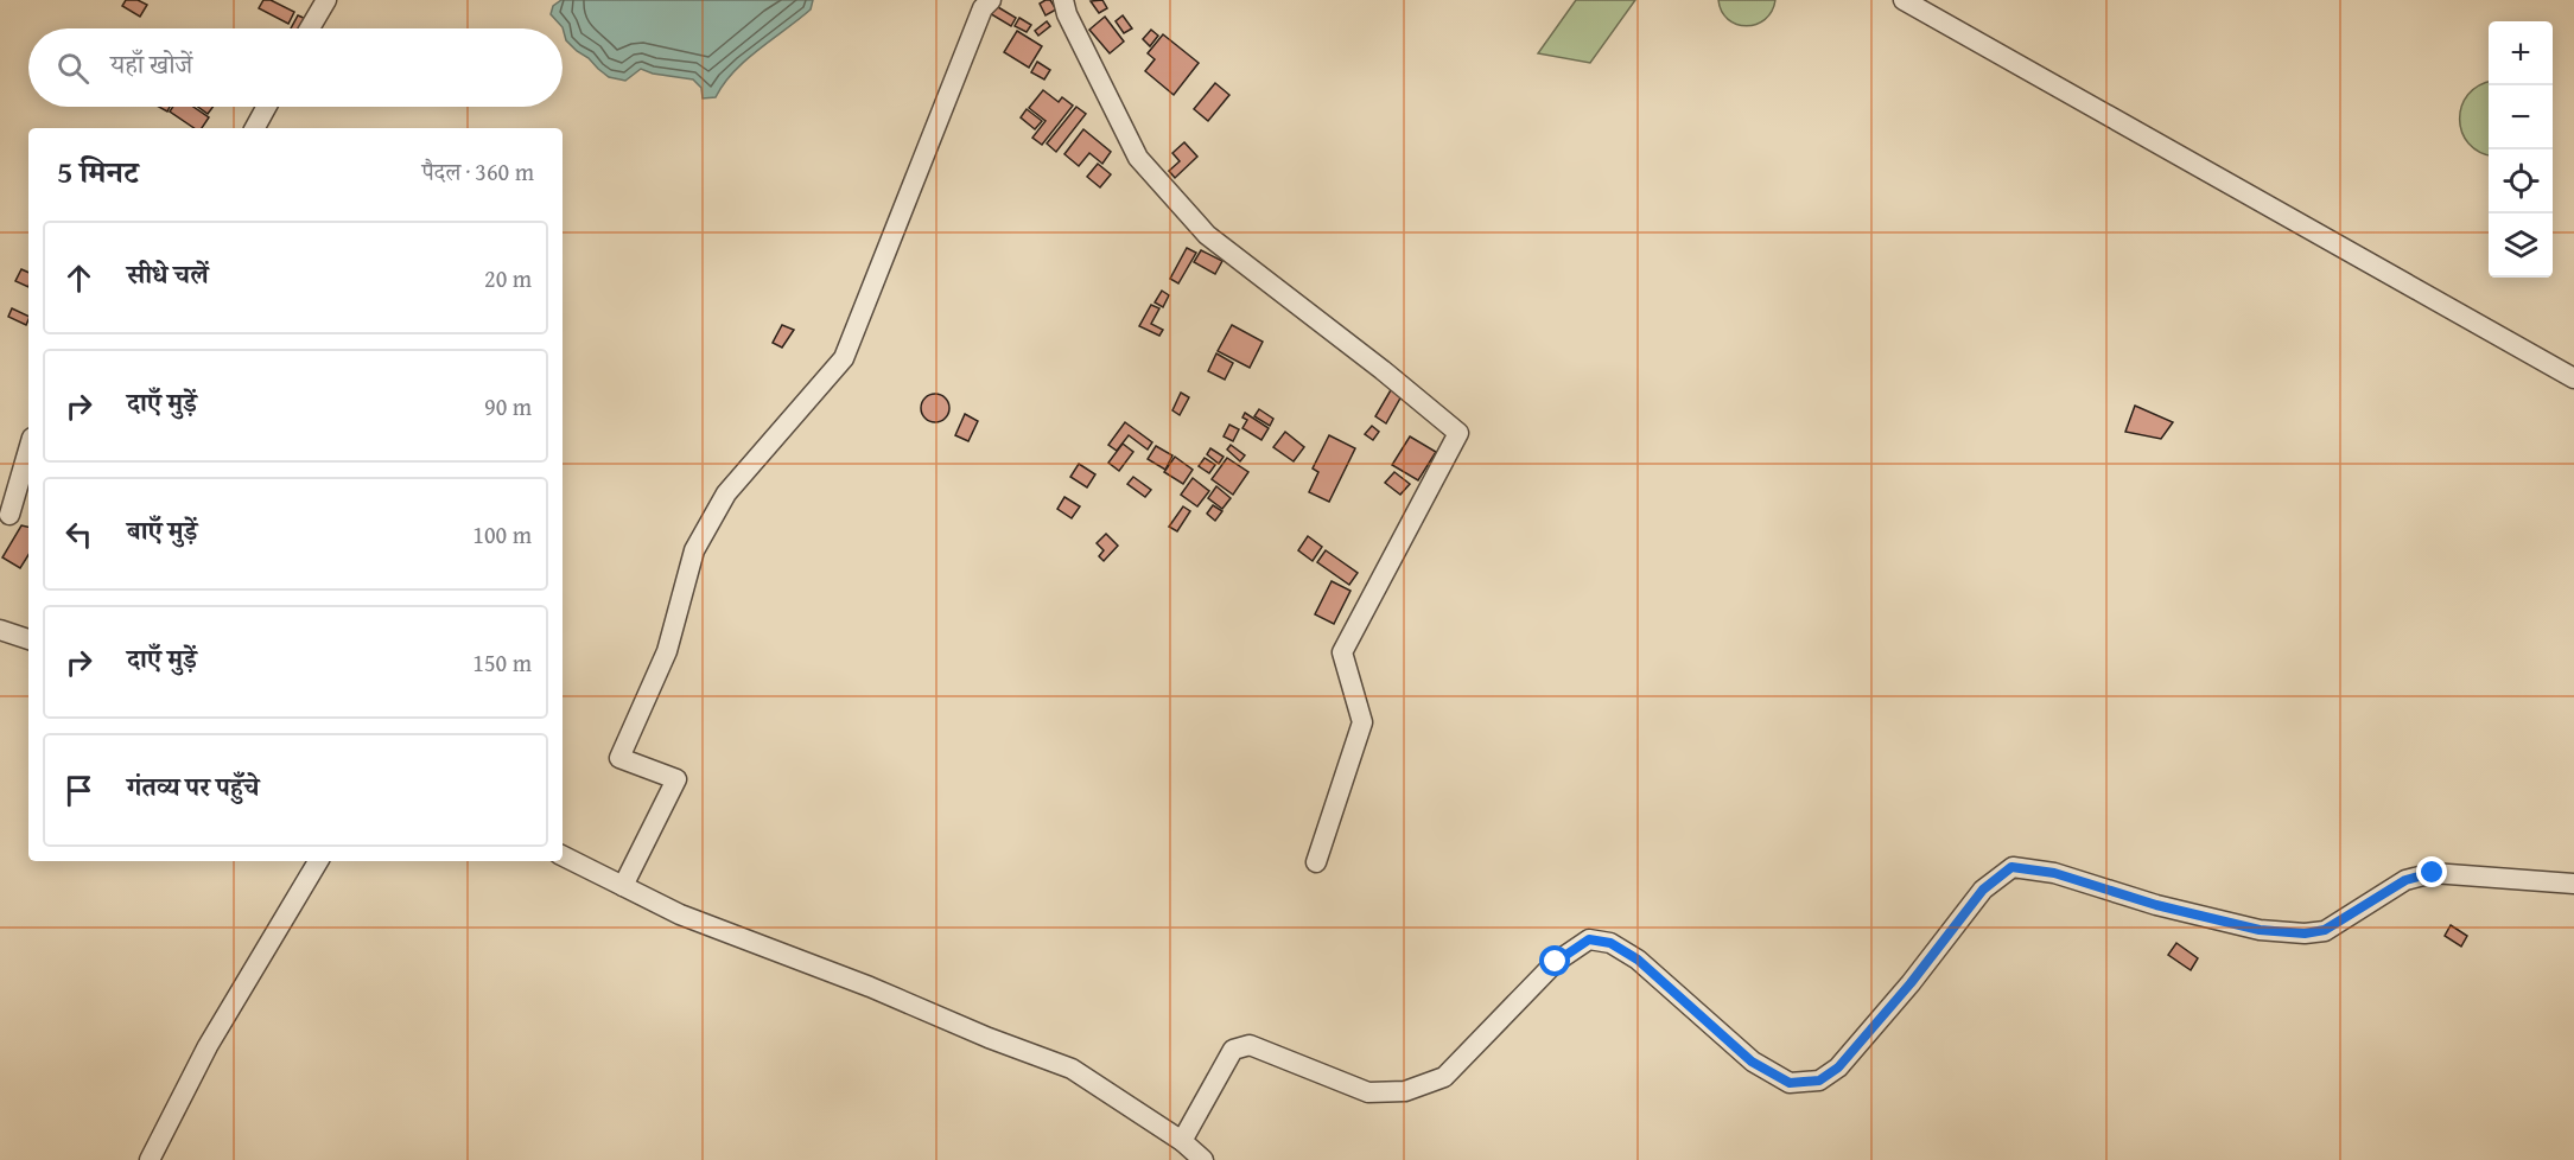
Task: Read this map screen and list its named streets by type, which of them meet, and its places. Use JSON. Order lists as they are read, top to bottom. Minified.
{"page":{"map_buttons":["+","−"],"search":"यहाँ खोजें","heading":["5 मिनट","पैदल · 360 m"],"list":[["सीधे चलें","20 m"],["दाएँ मुड़ें","90 m"],["बाएँ मुड़ें","100 m"],["दाएँ मुड़ें","150 m"],"गंतव्य पर पहुँचे"]}}
